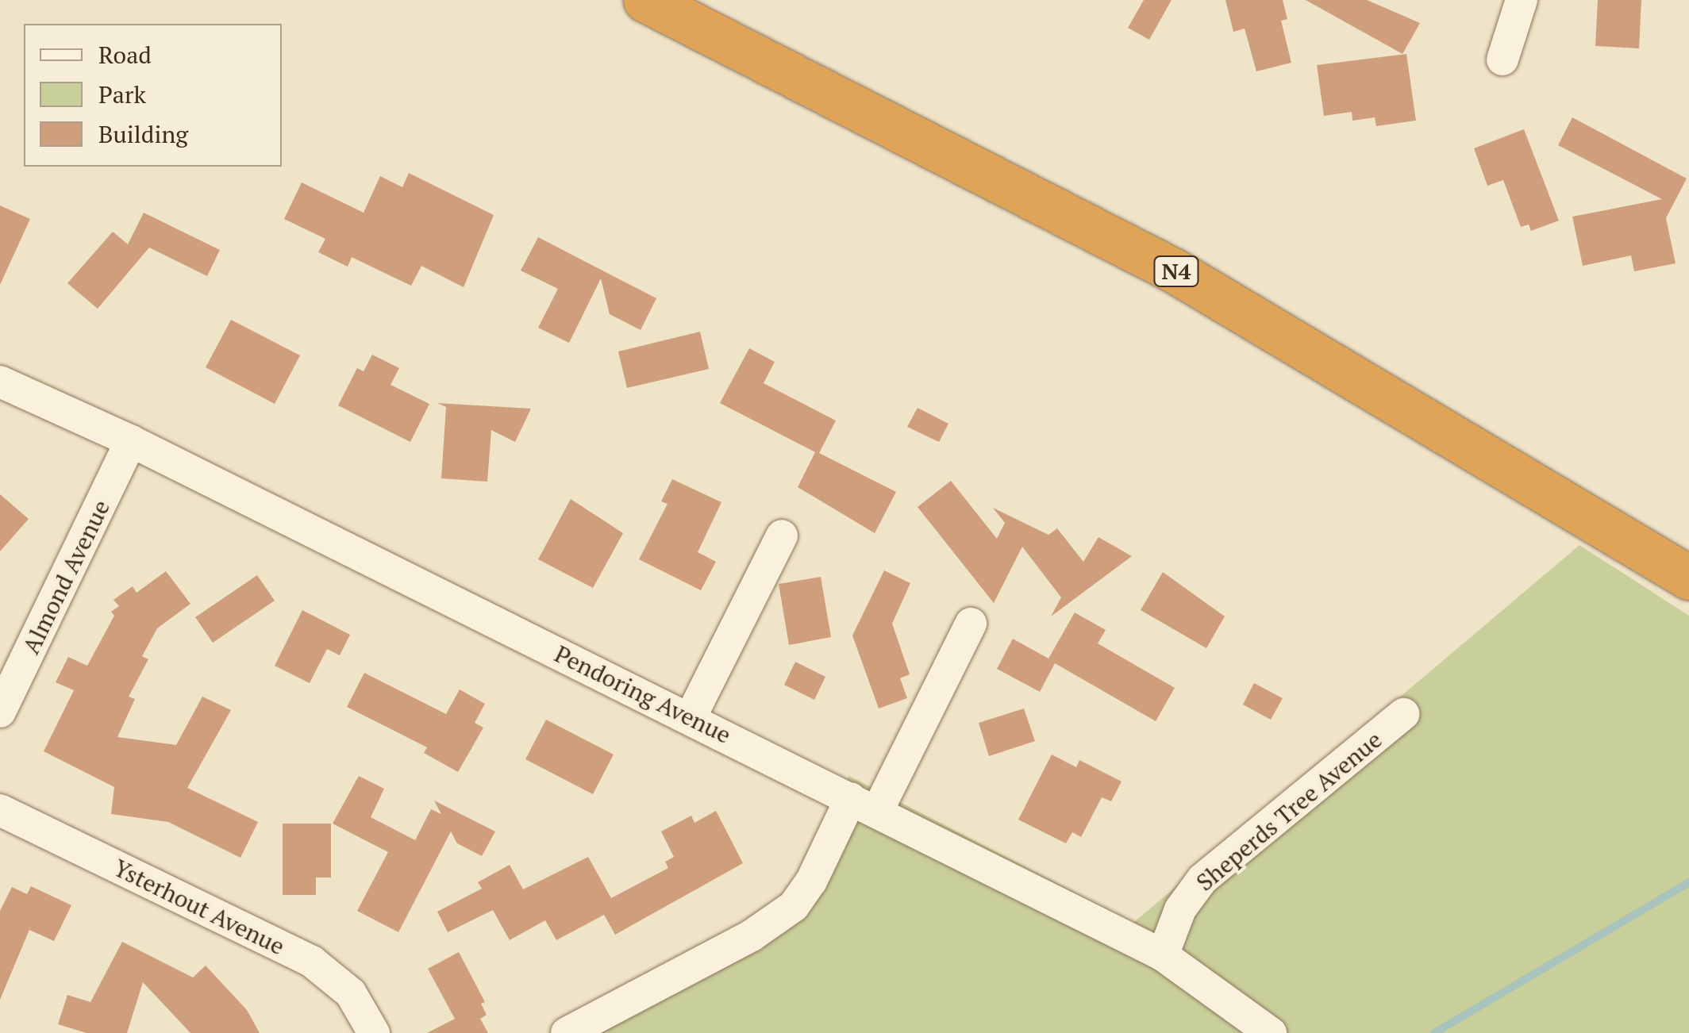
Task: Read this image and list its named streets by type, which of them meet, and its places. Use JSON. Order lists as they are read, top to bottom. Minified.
{"streets":{"highway":["N4"],"street":["Almond Avenue","Pendoring Avenue","Sheperds Tree Avenue","Ysterhout Avenue"]},"crossings":[["Almond Avenue","Pendoring Avenue"],["Pendoring Avenue","Sheperds Tree Avenue"]],"legend":["Road","Park","Building"]}
